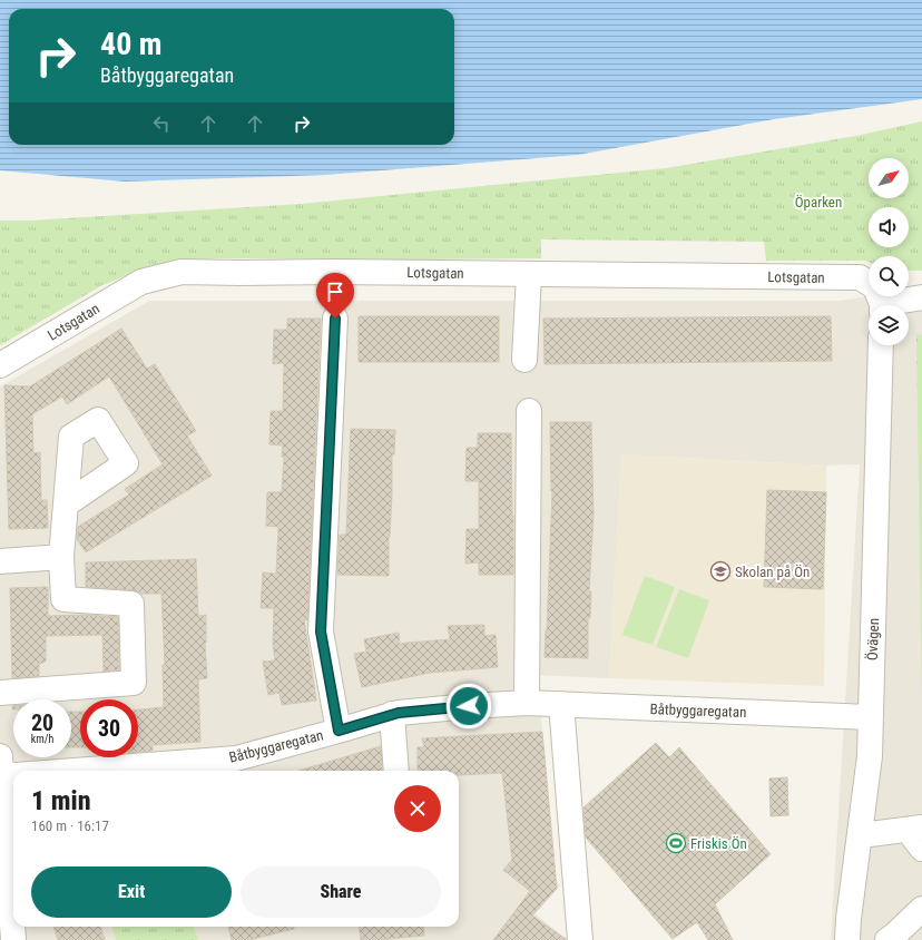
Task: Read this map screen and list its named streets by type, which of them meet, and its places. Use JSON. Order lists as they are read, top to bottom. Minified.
{"streets":{"street":["Lotsgatan","Övägen","Båtbyggaregatan"]},"crossings":[["Övägen","Båtbyggaregatan"]],"parks":["Öparken"],"places":{"school or university":["Skolan på Ön"],"sports":["Friskis Ön"]},"north":"top right","page":{"turn":["40 m","Båtbyggaregatan"],"speed":"20 km/h","limit":"30","heading":["1 min","160 m · 16:17"],"buttons":["Exit","Share"]}}
